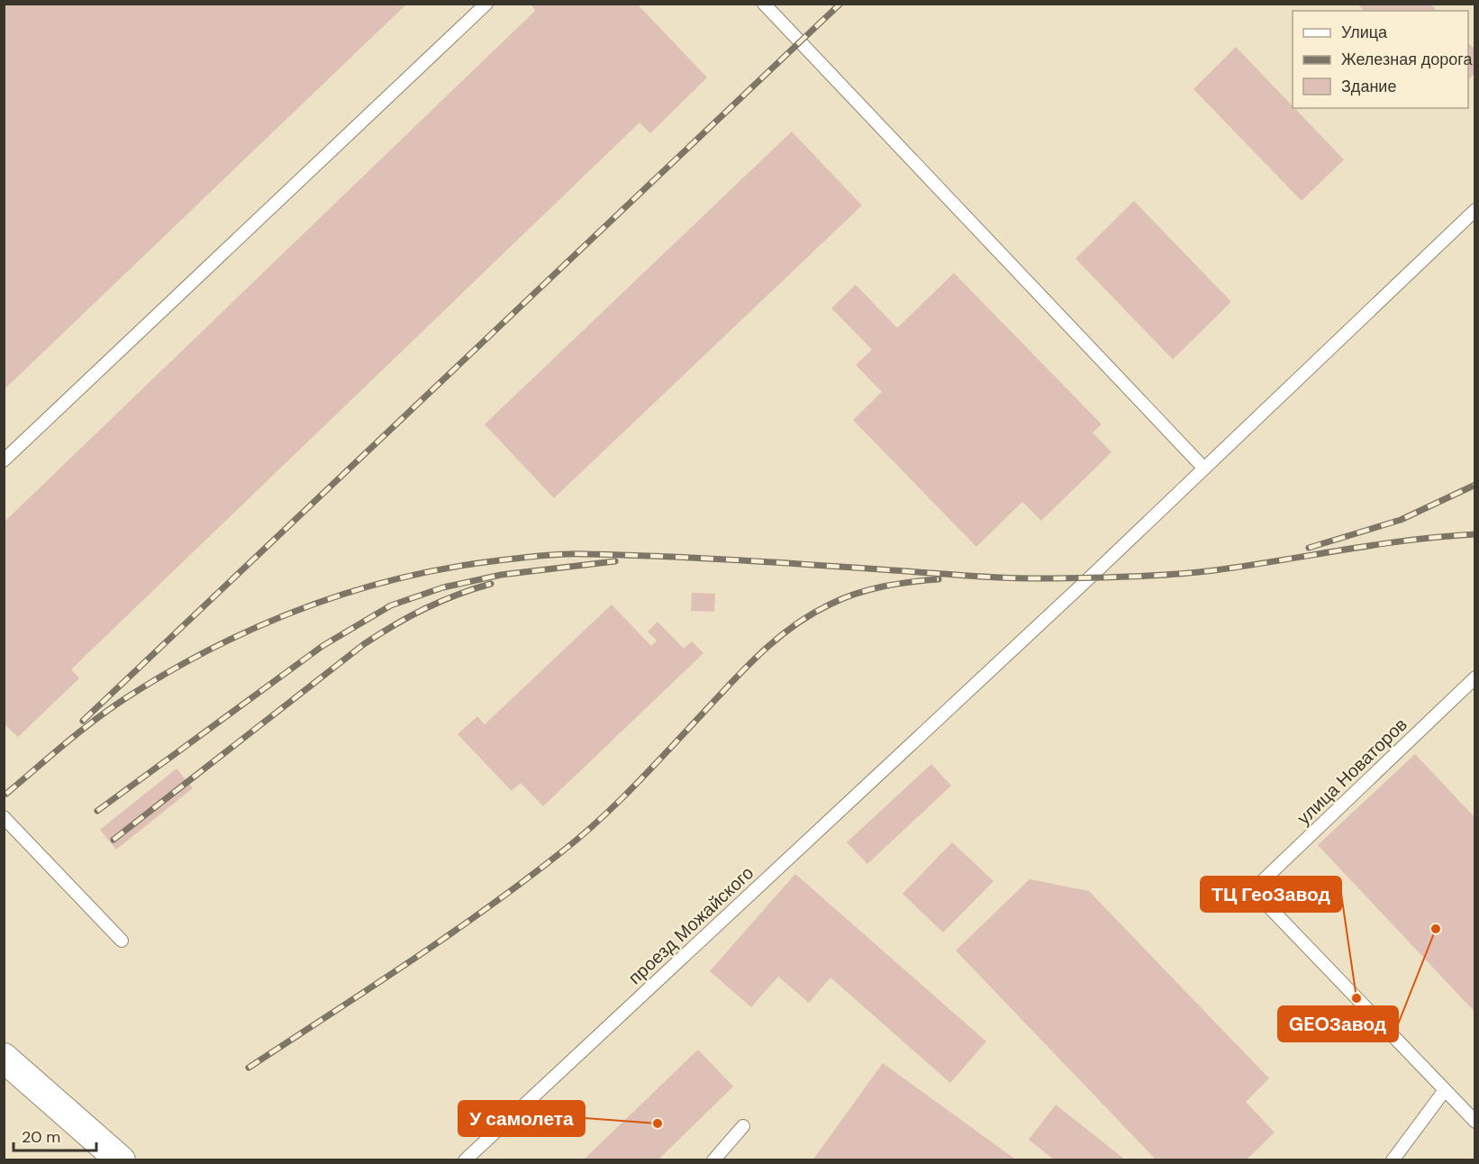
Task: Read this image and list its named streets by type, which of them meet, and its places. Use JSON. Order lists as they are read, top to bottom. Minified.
{"streets":{"lane":["улица Новаторов","проезд Можайского"]},"places":["GEOЗавод","ТЦ ГеоЗавод","У самолета"],"legend":["Улица","Железная дорога","Здание"],"scale_bar":"20 m"}
